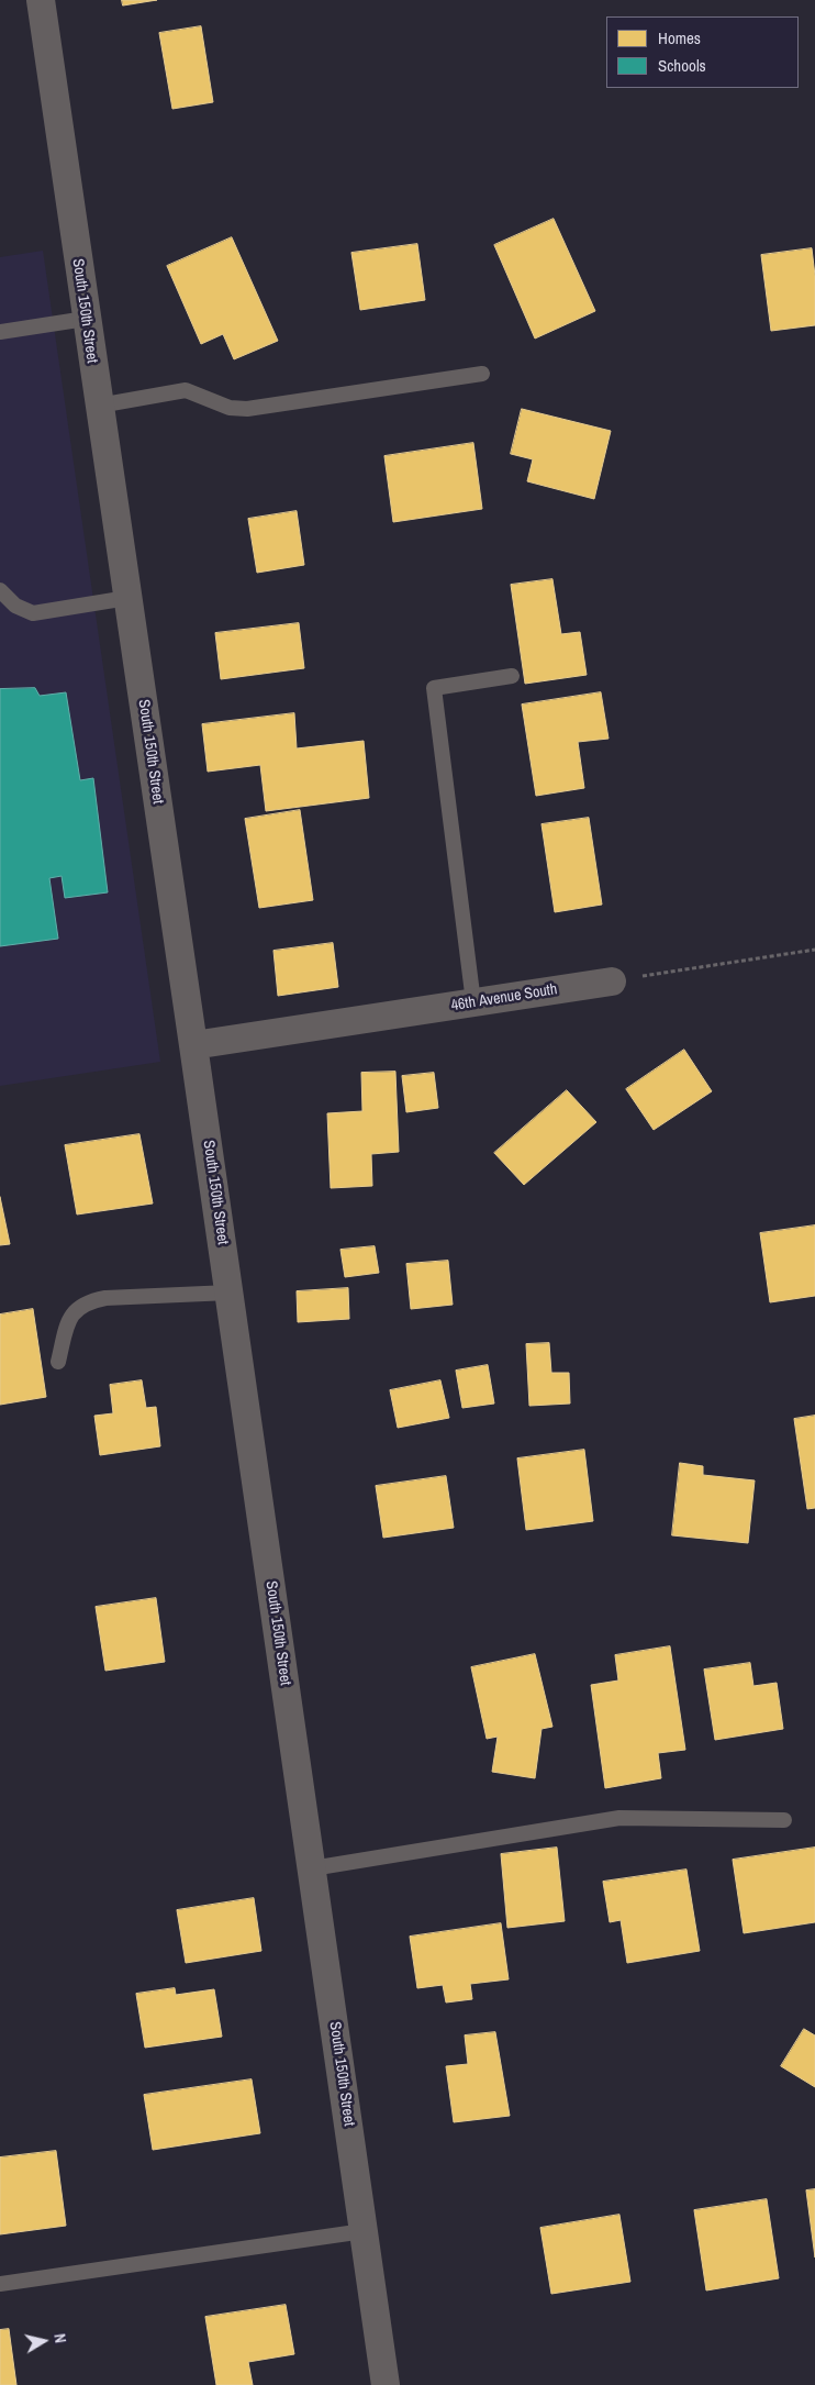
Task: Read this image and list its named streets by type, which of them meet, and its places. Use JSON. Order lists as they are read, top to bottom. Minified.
{"streets":{"street":["South 150th Street","46th Avenue South"]},"crossings":[["South 150th Street","46th Avenue South"]],"legend":["Homes","Schools"],"north":"right"}
